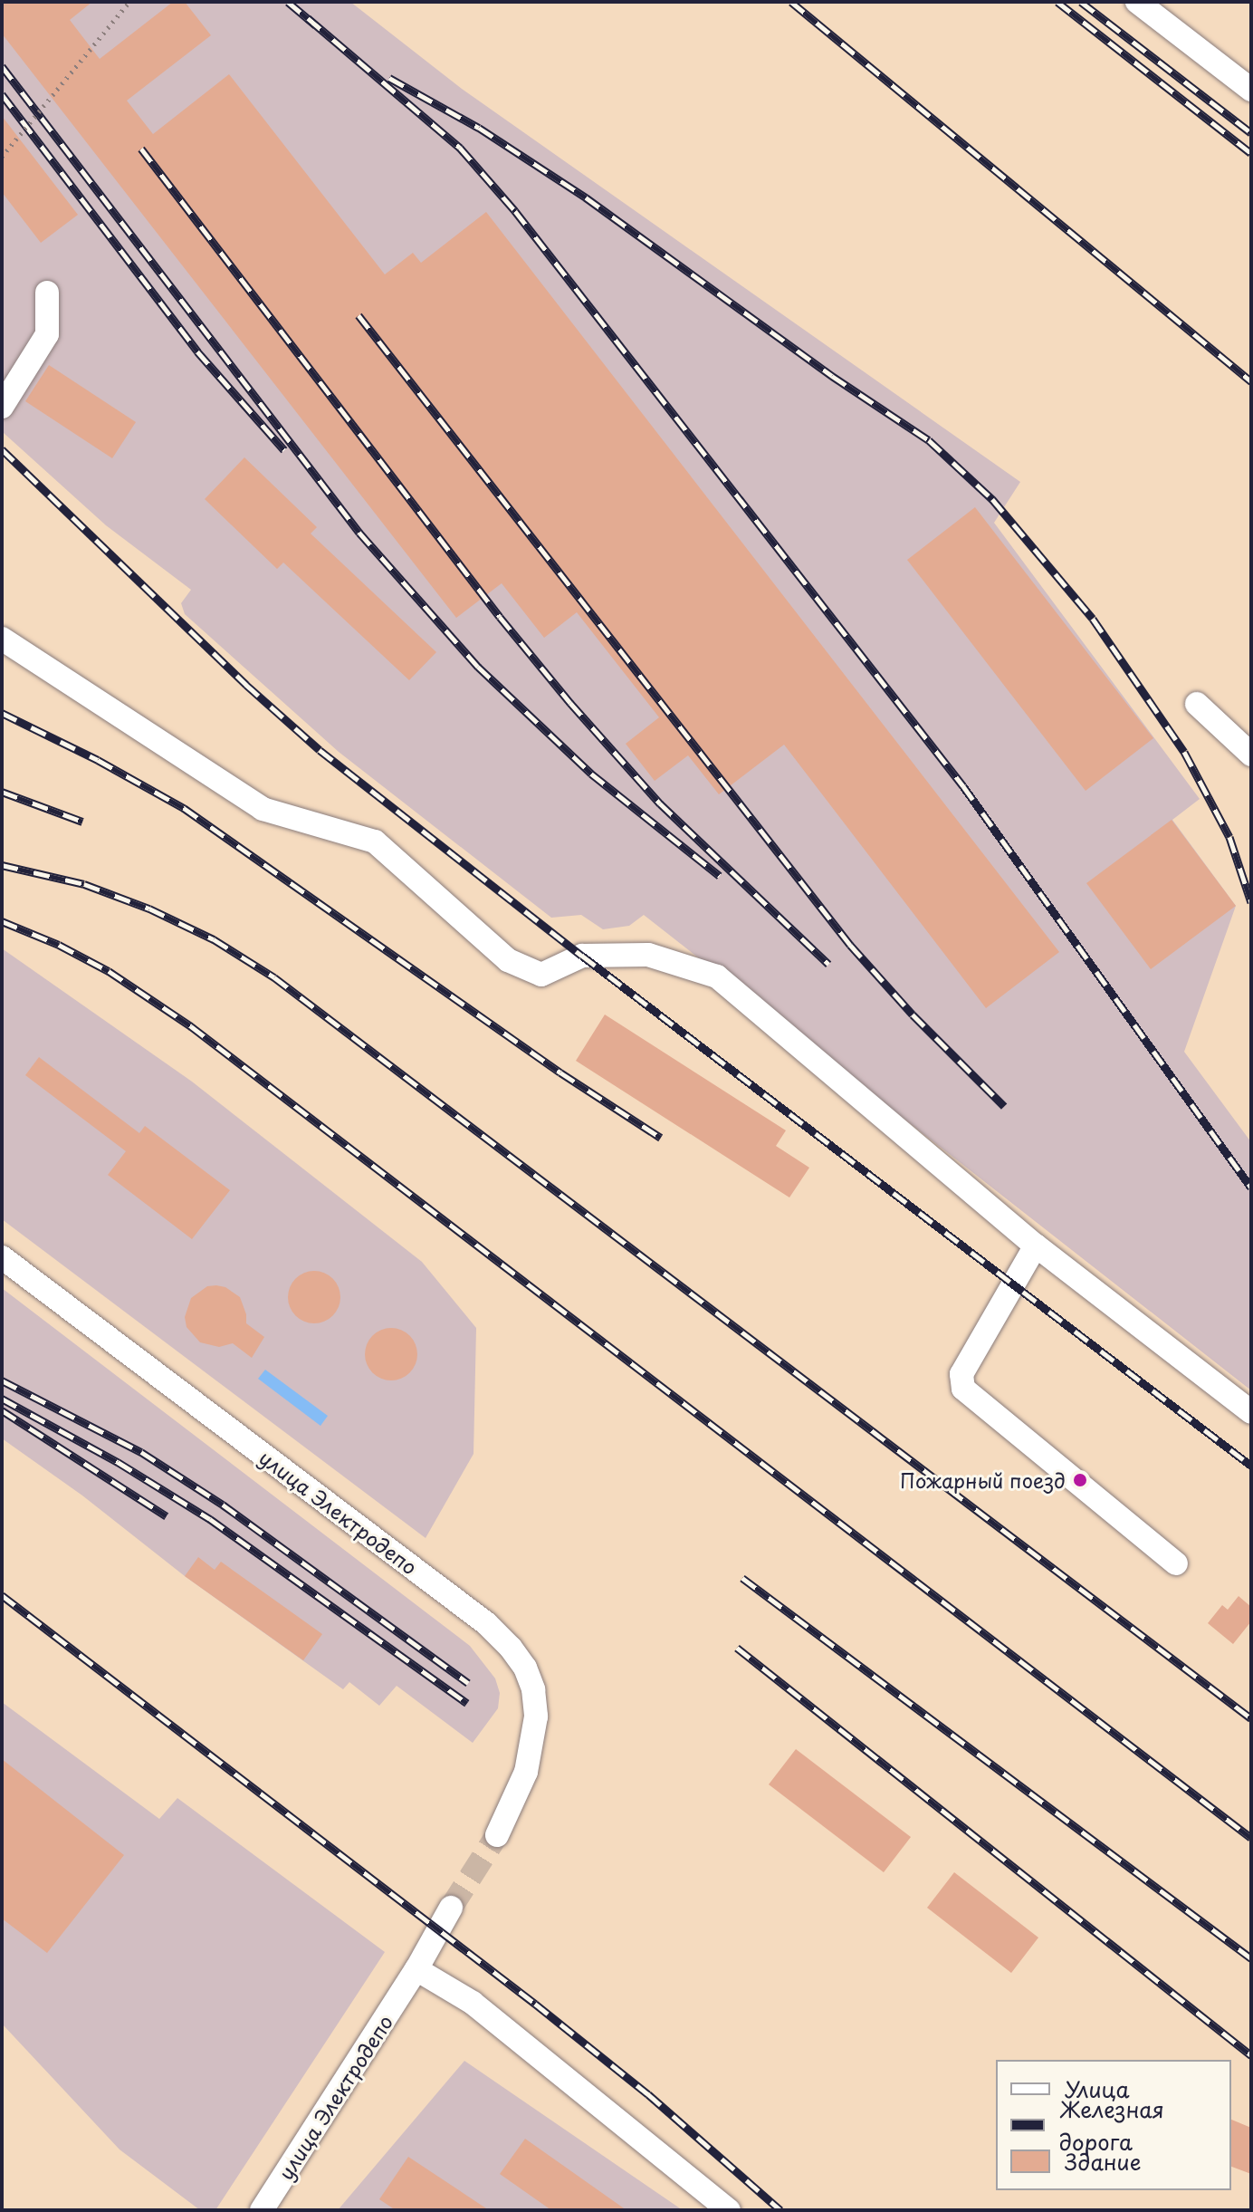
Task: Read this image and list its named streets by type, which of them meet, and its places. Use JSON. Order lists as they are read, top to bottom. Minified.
{"streets":{"street":["улица Электродепо"]},"places":["Пожарный поезд"],"legend":["Улица","Железная дорога","Здание"]}
